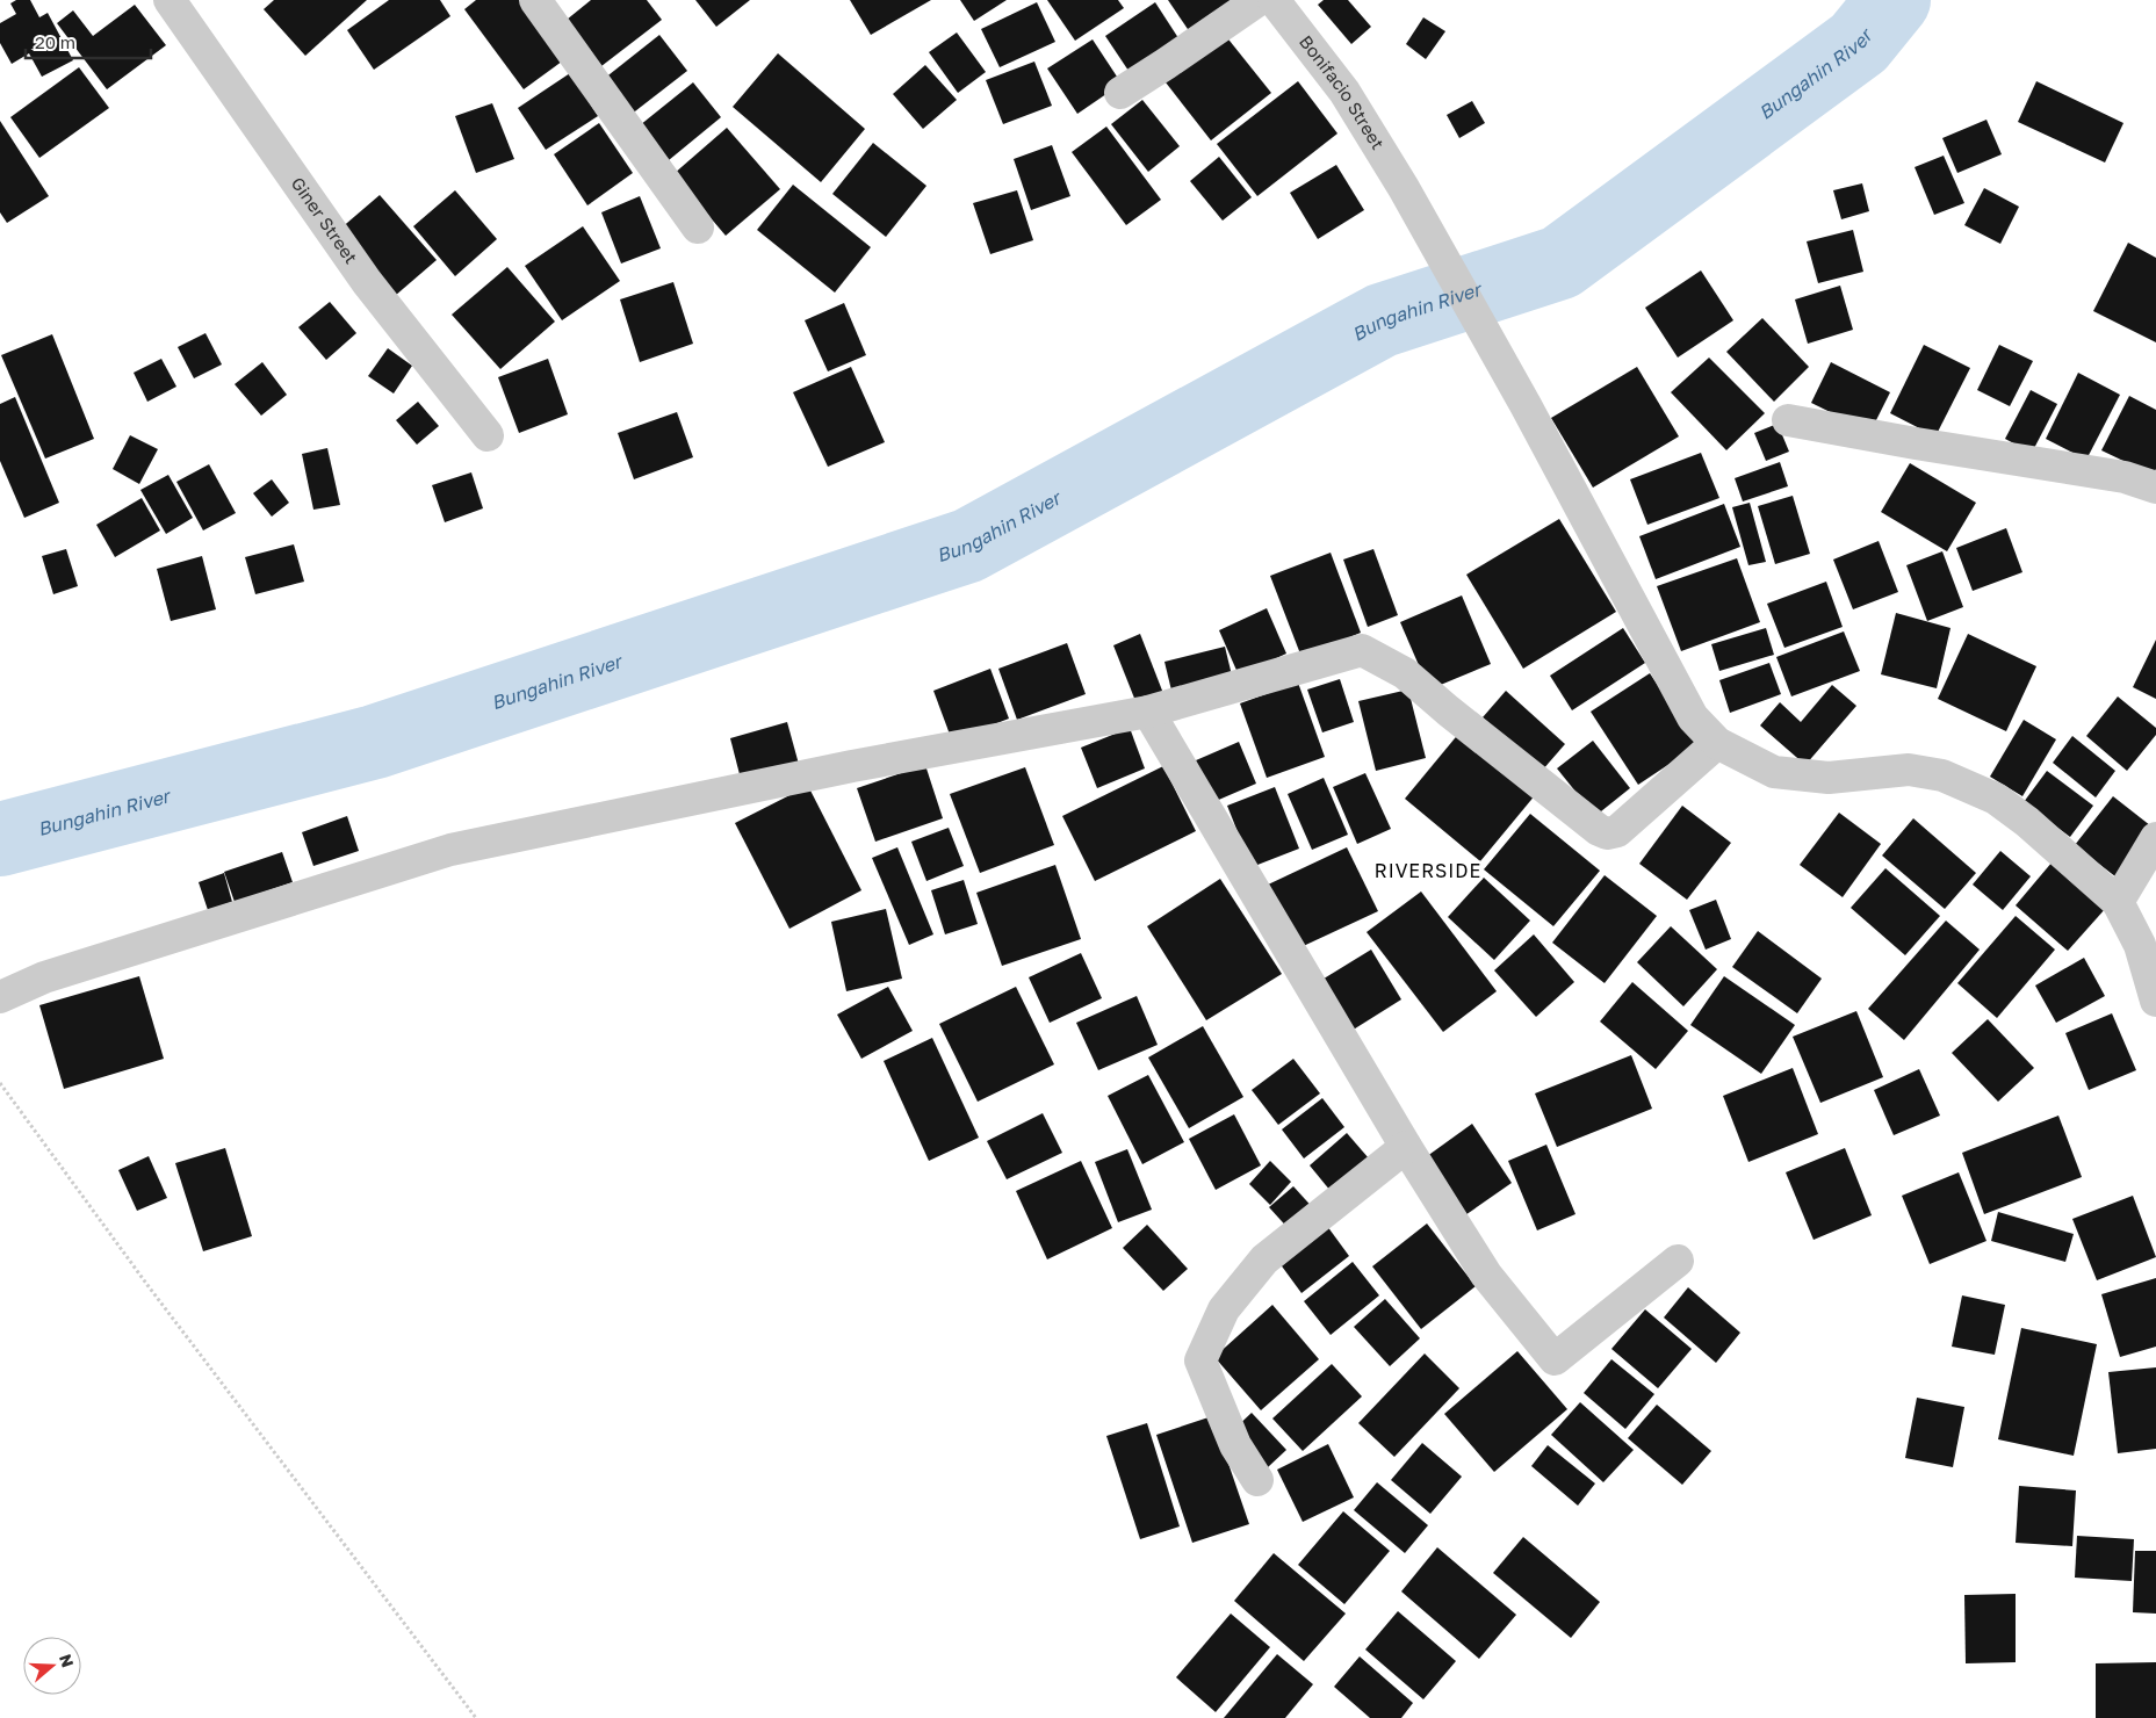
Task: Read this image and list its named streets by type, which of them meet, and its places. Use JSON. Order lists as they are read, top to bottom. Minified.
{"streets":{"street":["Bonifacio Street","Giner Street"]},"districts":["RIVERSIDE"],"water":["Bungahin River"],"scale_bar":"20 m","north":"right"}
